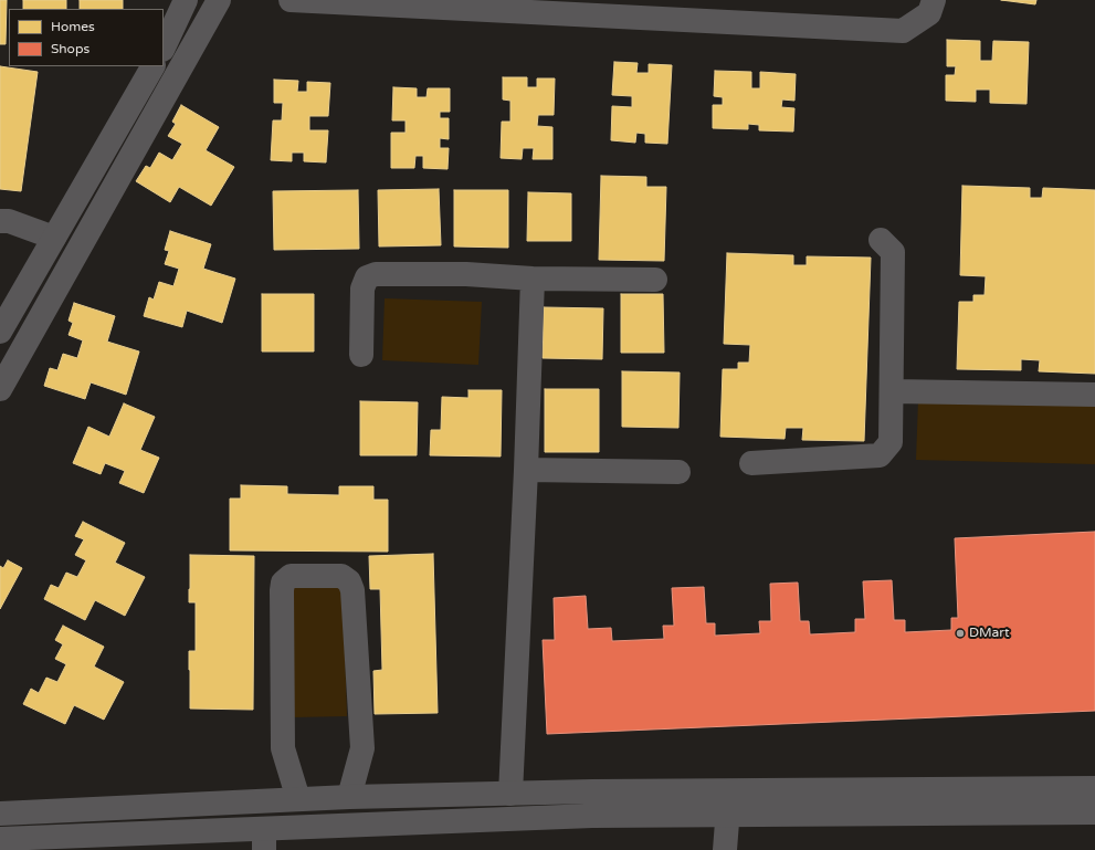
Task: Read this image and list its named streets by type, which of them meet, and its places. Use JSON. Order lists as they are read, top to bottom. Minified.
{"places":["DMart"],"legend":["Homes","Shops"]}
